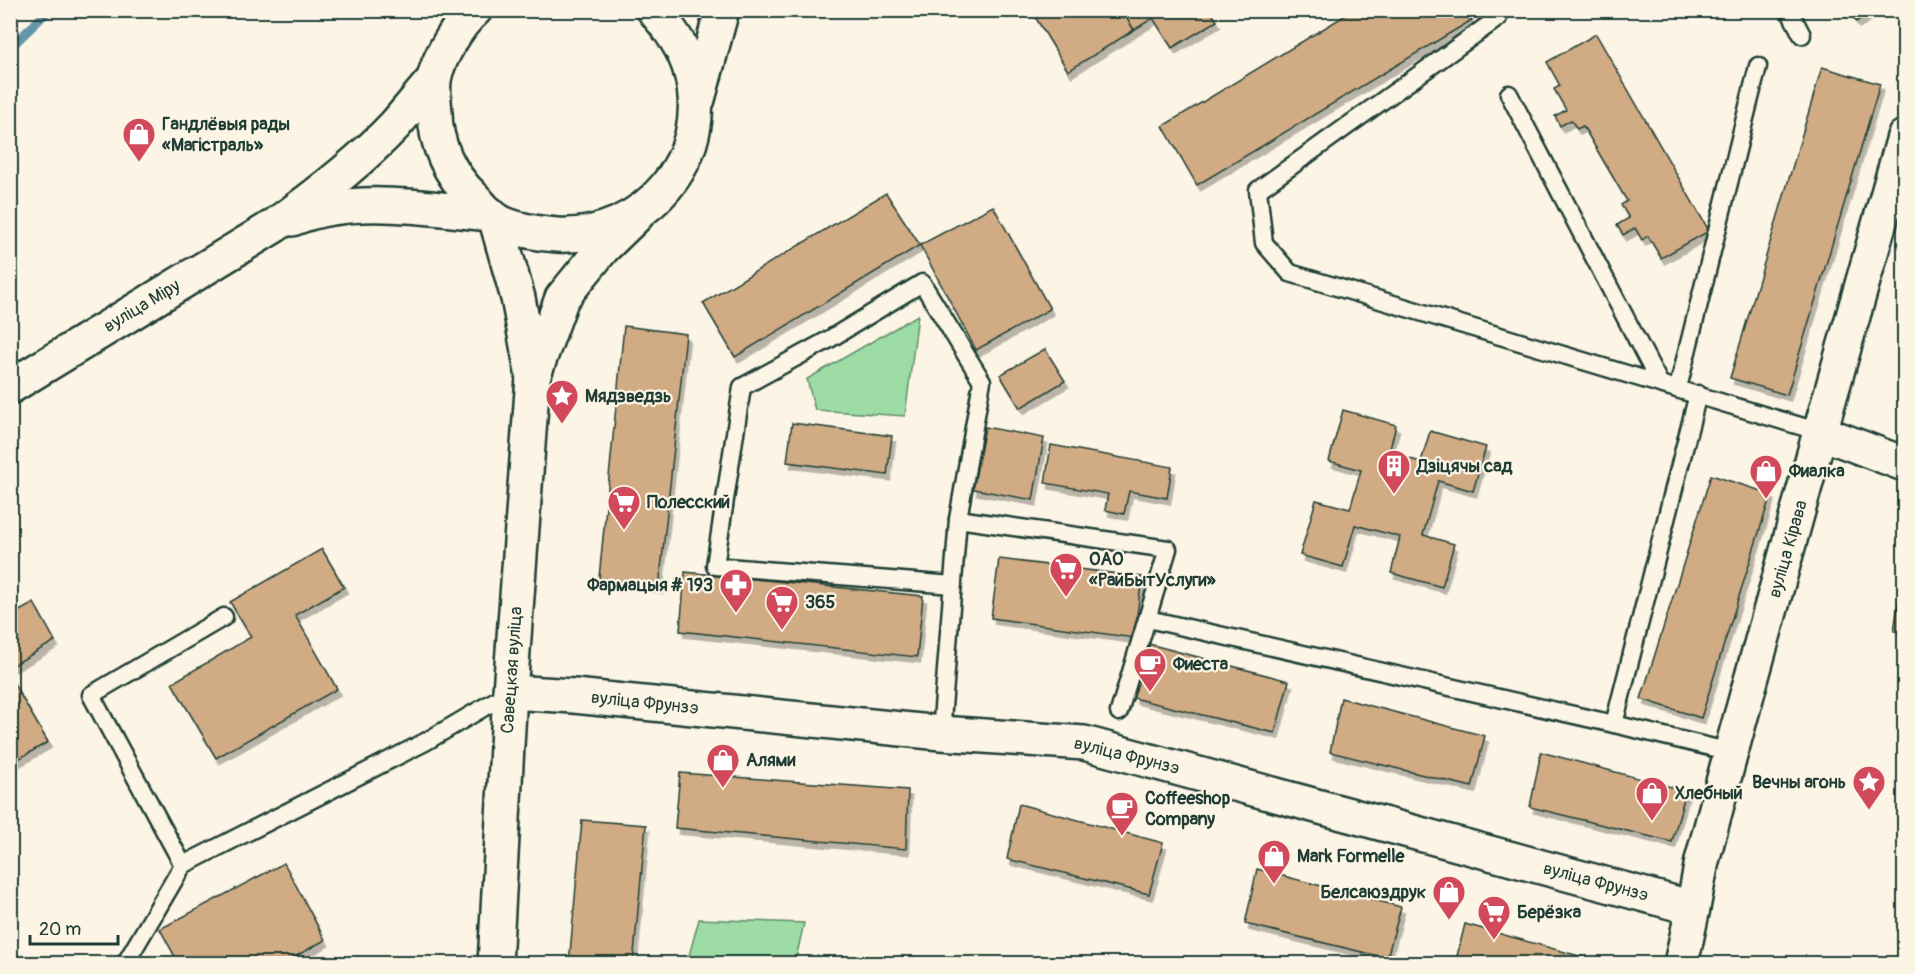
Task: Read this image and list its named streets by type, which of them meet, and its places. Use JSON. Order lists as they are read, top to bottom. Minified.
{"streets":{"main road":["вуліца Міру","вуліца Кірава","Савецкая вуліца","вуліца Фрунзэ"]},"crossings":[["вуліца Міру","Савецкая вуліца"],["вуліца Кірава","вуліца Фрунзэ"],["Савецкая вуліца","вуліца Фрунзэ"]],"places":{"shop":["Гандлёвыя рады «Магістраль»","Фиалка","Алями","Хлебный","Mark Formelle","Белсаюздрук"],"place":["Мядзведзь","Вечны агонь"],"building":["Дзіцячы сад"],"supermarket":["Полесский","ОАО «РайБытУслуги»","365","Берёзка"],"pharmacy":["Фармацыя # 193"],"cafe":["Фиеста","Coffeeshop Company"]},"scale_bar":"20 m"}
